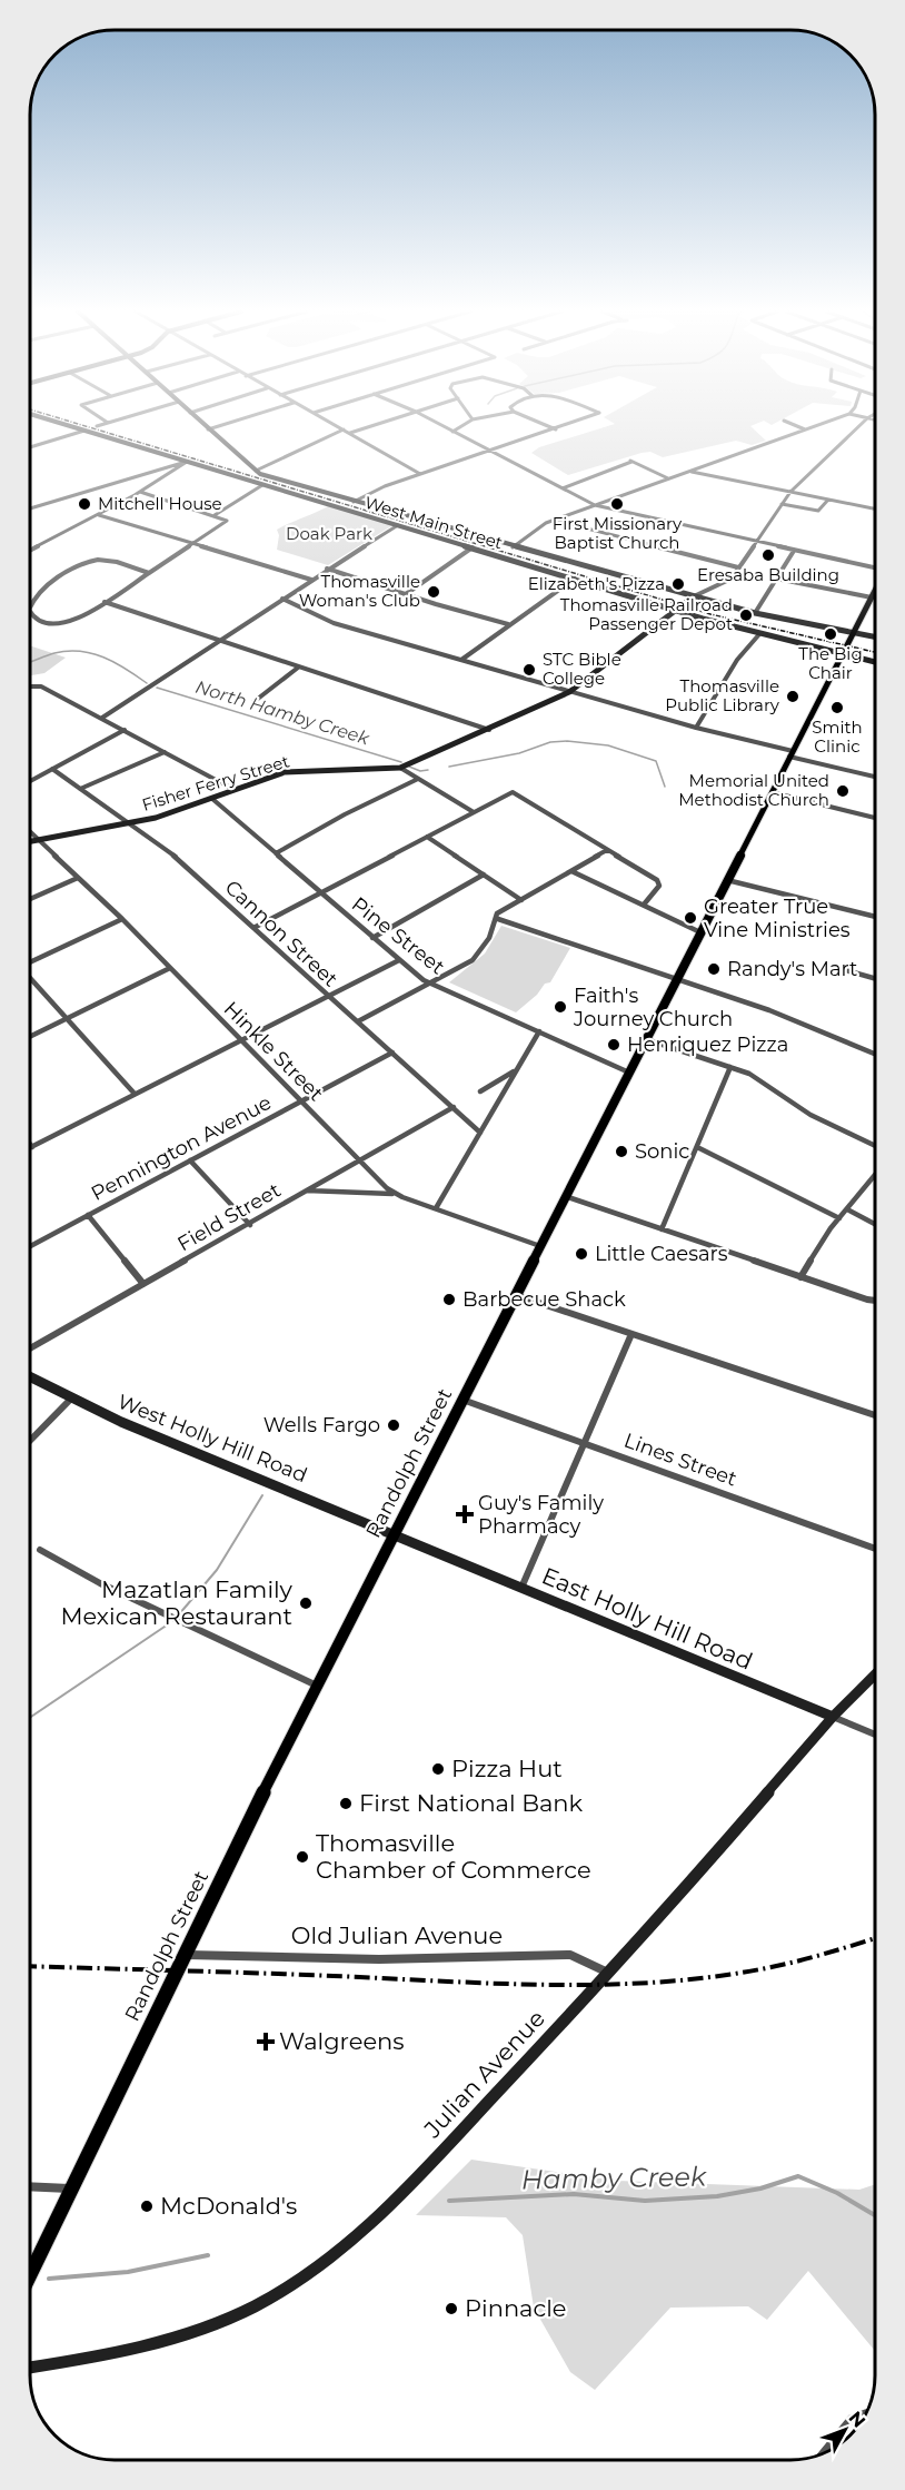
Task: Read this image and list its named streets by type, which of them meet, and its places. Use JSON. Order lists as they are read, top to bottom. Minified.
{"streets":{"main road":["Randolph Street"],"street":["West Main Street","Fisher Ferry Street","Cannon Street","Pine Street","Hinkle Street","Pennington Avenue","Field Street","West Holly Hill Road","Lines Street","East Holly Hill Road","Old Julian Avenue","Julian Avenue"]},"crossings":[["West Main Street","Fisher Ferry Street"],["West Main Street","Randolph Street"],["Fisher Ferry Street","Cannon Street"],["Fisher Ferry Street","Pine Street"],["Fisher Ferry Street","Hinkle Street"],["Cannon Street","Pennington Avenue"],["Cannon Street","Field Street"],["Pine Street","Randolph Street"],["Hinkle Street","Pennington Avenue"],["Hinkle Street","Field Street"],["Hinkle Street","Randolph Street"],["West Holly Hill Road","Randolph Street"],["West Holly Hill Road","East Holly Hill Road"],["Lines Street","Randolph Street"],["Randolph Street","East Holly Hill Road"],["Randolph Street","Old Julian Avenue"],["East Holly Hill Road","Julian Avenue"],["Old Julian Avenue","Julian Avenue"]],"water":["North Hamby Creek","Hamby Creek"],"parks":["Doak Park"],"places":{"other":["Mitchell House","First Missionary Baptist Church","Eresaba Building","Elizabeth's Pizza","Thomasville Woman's Club","Thomasville Railroad Passenger Depot","The Big Chair","STC Bible College","Thomasville Public Library","Smith Clinic","Memorial United Methodist Church","Greater True Vine Ministries","Randy's Mart","Faith's Journey Church","Henriquez Pizza","Sonic","Little Caesars","Barbecue Shack","Wells Fargo","Mazatlan Family Mexican Restaurant","Pizza Hut","First National Bank","Thomasville Chamber of Commerce","McDonald's","Pinnacle"],"health":["Guy's Family Pharmacy","Walgreens"]},"north":"top right"}
